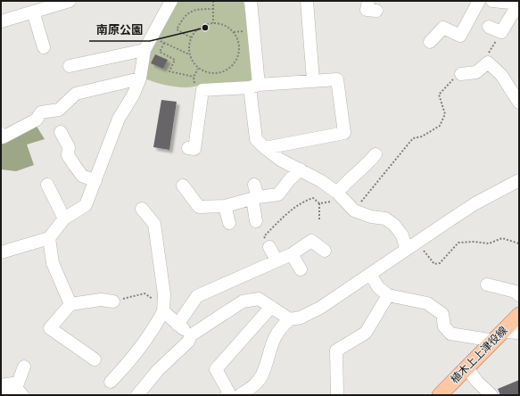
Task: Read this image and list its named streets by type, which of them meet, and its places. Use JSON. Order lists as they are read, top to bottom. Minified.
{"streets":{"main road":["植木上上津役線"]},"places":["南原公園"]}
